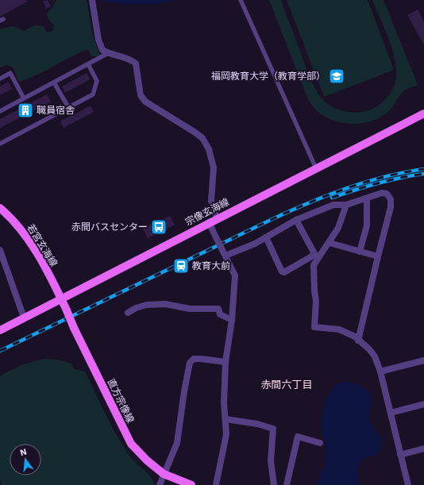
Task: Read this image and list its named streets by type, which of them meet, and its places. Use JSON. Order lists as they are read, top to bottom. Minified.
{"streets":{"main road":["宗像玄海線","若宮玄海線","直方宗像線"]},"crossings":[["宗像玄海線","若宮玄海線"],["宗像玄海線","直方宗像線"],["若宮玄海線","直方宗像線"]],"districts":["赤間六丁目"],"places":{"school or university":["福岡教育大学（教育学部）"],"building":["職員宿舎"],"bus stop":["赤間バスセンター"],"station":["教育大前"]},"north":"top"}
